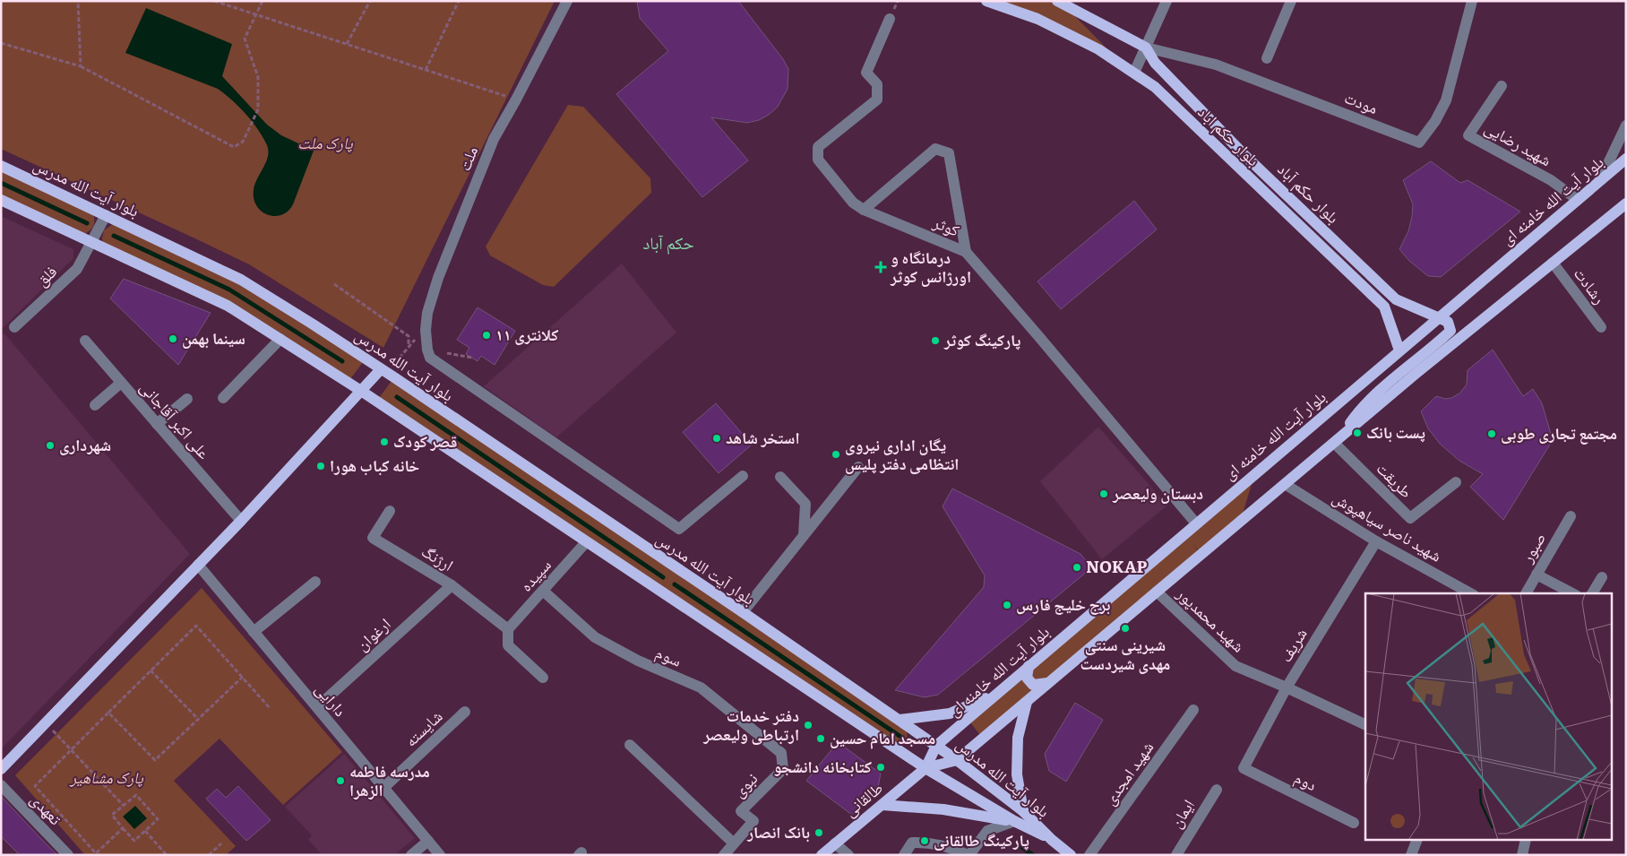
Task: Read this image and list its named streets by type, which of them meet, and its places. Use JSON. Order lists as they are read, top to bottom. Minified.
{"streets":{"main road":["بلوار حکم اباد","بلوار آیت الله مدرس","بلوار حکم آباد","بلوار آیت الله خامنه ای","طالقانی"],"street":["مودت","شهید رضایی","ملت","کوثر","فلق","رشادت","علی اکبر آقاجانی","طریقت","شهید ناصر سیاهپوش","صبور","ارژنگ","سپیده","شهید محمدپور","ارغوان","شریف","سوم","دارایی","شایسته","شهید امجدی","دوم","نبوی","تعهدی","ایمان"]},"crossings":[["مودت","بلوار حکم آباد"],["بلوار حکم اباد","بلوار آیت الله خامنه ای"],["شهید رضایی","بلوار آیت الله خامنه ای"],["بلوار آیت الله مدرس","بلوار آیت الله خامنه ای"],["بلوار آیت الله مدرس","فلق"],["بلوار آیت الله مدرس","سپیده"],["بلوار آیت الله مدرس","طالقانی"],["بلوار حکم آباد","بلوار آیت الله خامنه ای"],["بلوار آیت الله خامنه ای","کوثر"],["بلوار آیت الله خامنه ای","طالقانی"],["شهید ناصر سیاهپوش","شریف"],["ارژنگ","سپیده"],["ارژنگ","ارغوان"],["سپیده","سوم"],["شهید محمدپور","شریف"],["ارغوان","دارایی"],["شریف","دوم"],["سوم","نبوی"],["دارایی","شایسته"]],"districts":["حکم آباد"],"parks":["پارک ملت","پارک مشاهیر"],"places":{"health":["درمانگاه و اورژانس کوثر"],"other":["کلانتری ۱۱","سینما بهمن","پارکینگ کوثر","پست بانک","مجتمع تجاری طوبی","استخر شاهد","قصر کودک","شهرداری","یگان اداری نیروی انتظامی دفتر پلیس","خانه کباب هورا","دبستان ولیعصر","NOKAP","برج خلیج فارس","شیرینی سنتی مهدی شیردست","دفتر خدمات ارتباطی ولیعصر","مسجد امام حسین","کتابخانه دانشجو","مدرسه فاطمه الزهرا","بانک انصار","پارکینگ طالقانی"]}}
